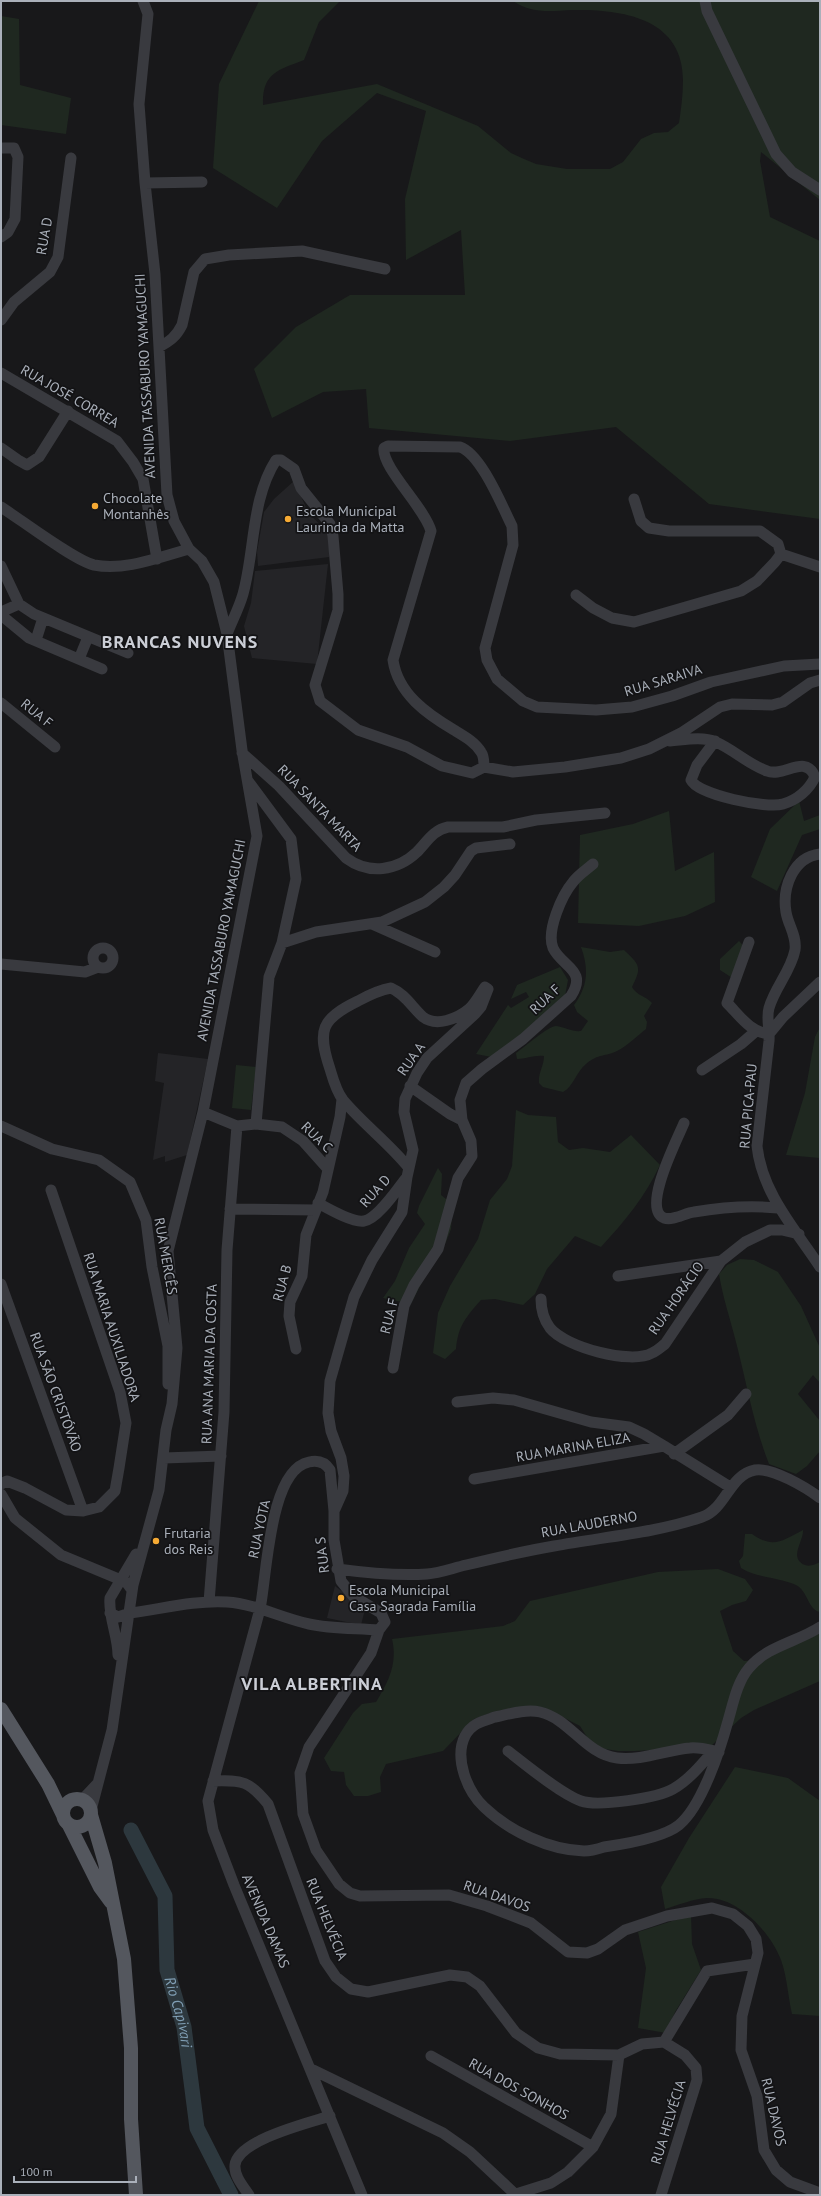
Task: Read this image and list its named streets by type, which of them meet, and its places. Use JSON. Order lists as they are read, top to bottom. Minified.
{"streets":{"street":["RUA D","AVENIDA TASSABURO YAMAGUCHI","RUA JOSÉ CORREA","RUA SARAIVA","RUA F","RUA SANTA MARTA","RUA A","RUA PICA-PAU","RUA C","RUA MERCÊS","RUA B","RUA HORÁCIO","RUA MARIA AUXILIADORA","RUA ANA MARIA DA COSTA","RUA SÃO CRISTÓVÃO","RUA MARINA ELIZA","RUA LAUDERNO","RUA YOTA","RUA S","RUA DAVOS","RUA HELVÉCIA","AVENIDA DAMAS","RUA DOS SONHOS"]},"crossings":[["RUA D","RUA A"],["RUA D","RUA B"],["RUA D","RUA ANA MARIA DA COSTA"],["AVENIDA TASSABURO YAMAGUCHI","RUA SANTA MARTA"],["AVENIDA TASSABURO YAMAGUCHI","RUA MERCÊS"],["RUA A","RUA B"],["RUA A","RUA YOTA"],["RUA A","RUA S"],["RUA C","RUA B"],["RUA C","RUA ANA MARIA DA COSTA"],["RUA MARIA AUXILIADORA","RUA SÃO CRISTÓVÃO"],["RUA LAUDERNO","RUA S"],["RUA YOTA","RUA S"],["RUA YOTA","AVENIDA DAMAS"],["RUA S","RUA DAVOS"],["RUA HELVÉCIA","AVENIDA DAMAS"]],"districts":["BRANCAS NUVENS","VILA ALBERTINA"],"water":["Rio Capivari"],"places":["Chocolate Montanhês","Escola Municipal Laurinda da Matta","Frutaria dos Reis","Escola Municipal Casa Sagrada Família"],"scale_bar":"100 m"}
